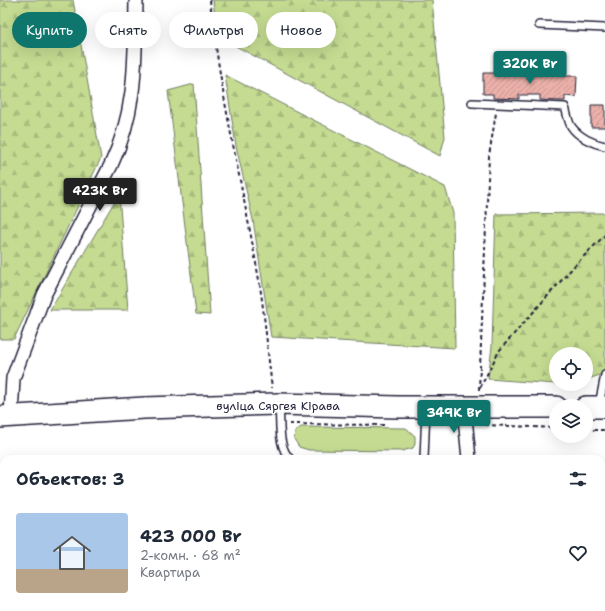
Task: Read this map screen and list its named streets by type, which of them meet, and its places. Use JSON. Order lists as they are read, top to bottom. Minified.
{"streets":{"main road":["вуліца Сяргея Кірава"]},"page":{"chip":["Купить","Снять","Фильтры","Новое"],"price":["320K Br","423K Br","349K Br"],"heading":"Объектов: 3","list":[{"name":"423 000 Br","note":"2-комн. · 68 m² · Квартира"}]}}
